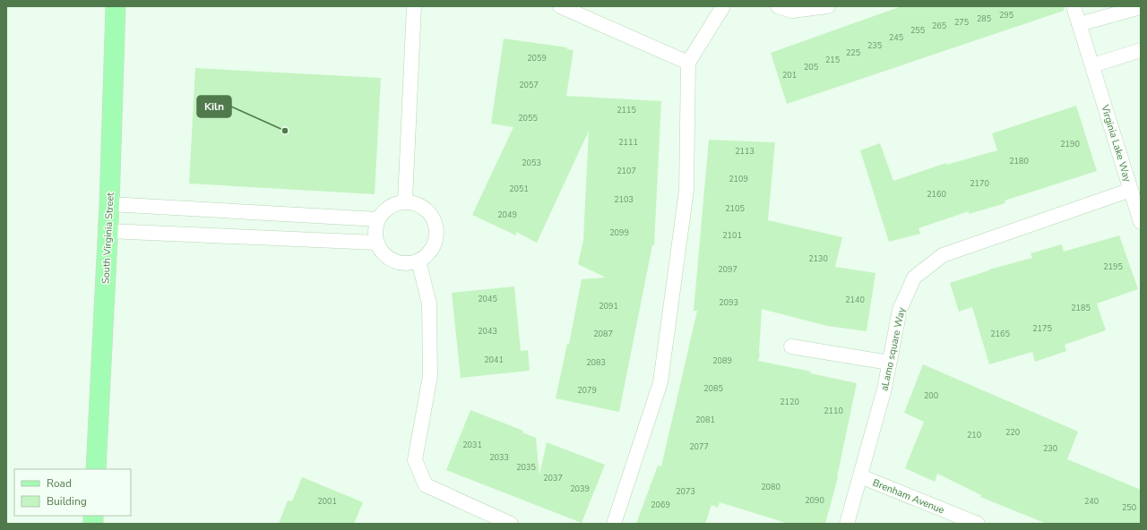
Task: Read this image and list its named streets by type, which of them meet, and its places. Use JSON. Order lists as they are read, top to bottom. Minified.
{"streets":{"main road":["South Virginia Street"],"lane":["Virginia Lake Way","aLamo square Way","Brenham Avenue"]},"crossings":[["Virginia Lake Way","aLamo square Way"],["aLamo square Way","Brenham Avenue"]],"places":["Kiln"],"house_numbers":["295","285","275","265","255","245","235","225","2059","215","205","201","2057","2115","2055","2111","2190","2113","2180","2053","2107","2109","2170","2051","2160","2103","2105","2049","2099","2101","2130","2195","2097","2045","2140","2093","2091","2185","2175","2043","2087","2165","2041","2089","2083","2085","2079","200","2120","2110","2081","220","210","2031","2077","230","2033","2035","2037","2080","2039","2073","2090","2001","240","2069","250"],"legend":["Road","Building"]}
